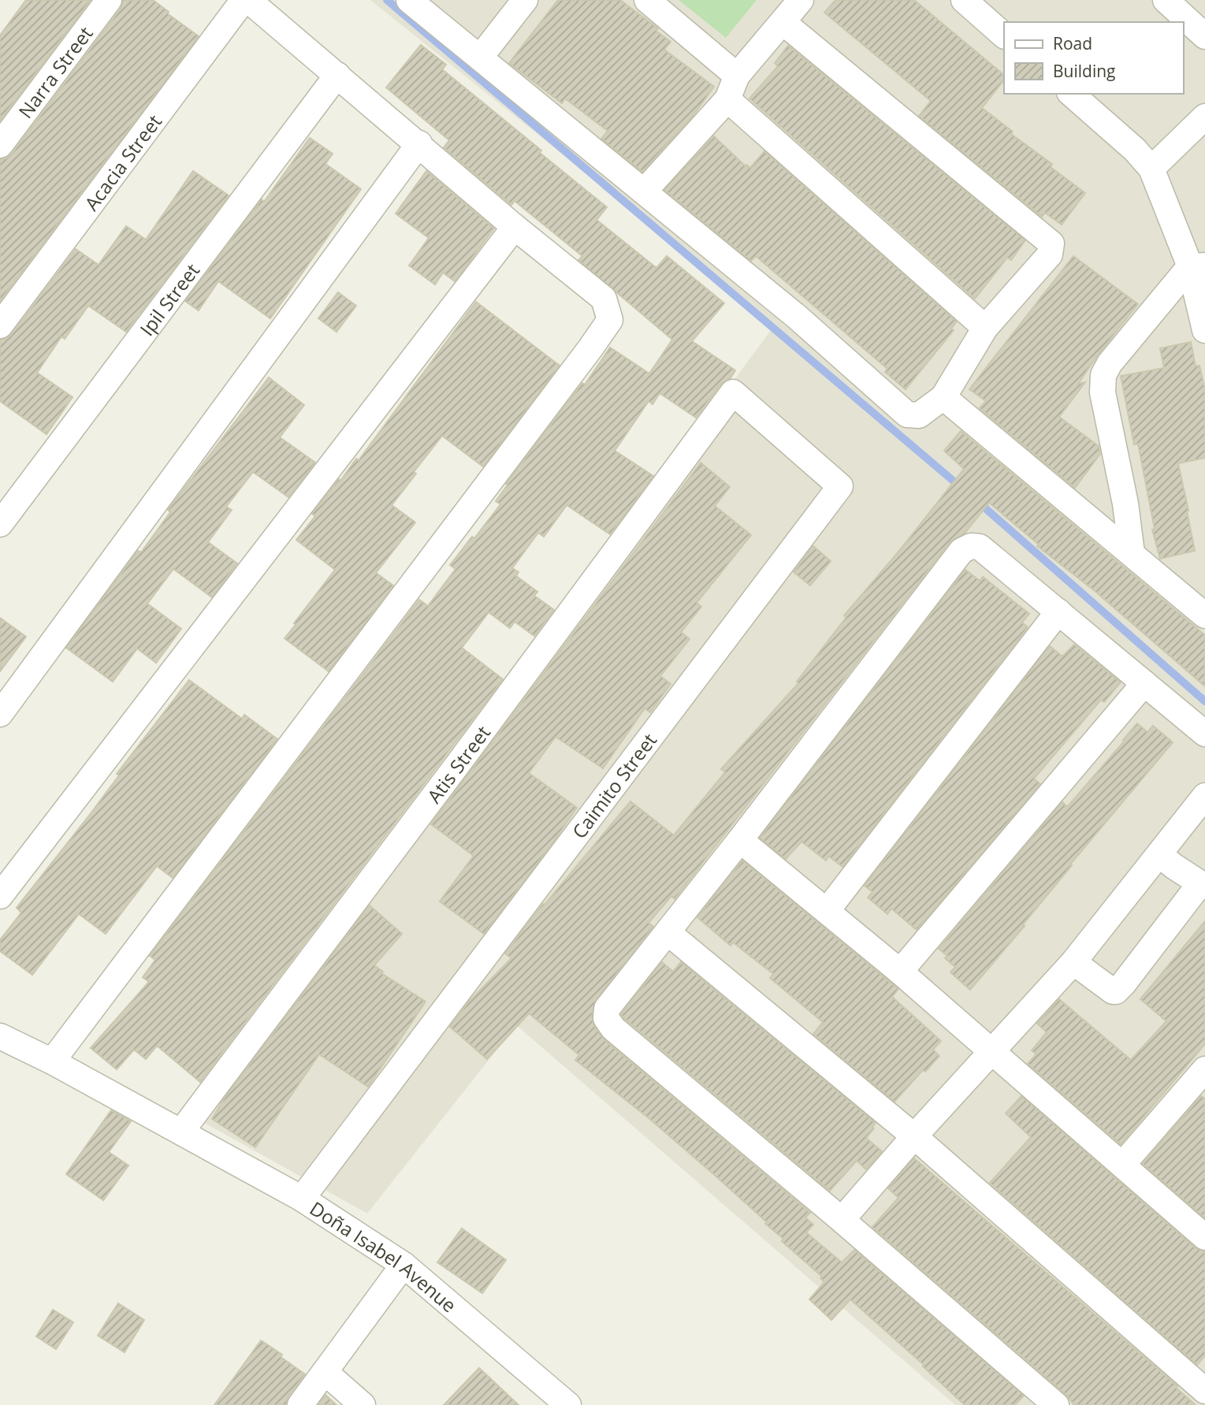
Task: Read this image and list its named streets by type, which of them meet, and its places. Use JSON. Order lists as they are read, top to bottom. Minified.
{"streets":{"street":["Narra Street","Acacia Street","Ipil Street","Atis Street","Caimito Street","Doña Isabel Avenue"]},"crossings":[["Atis Street","Caimito Street"],["Atis Street","Doña Isabel Avenue"],["Caimito Street","Doña Isabel Avenue"]],"legend":["Road","Building"]}
